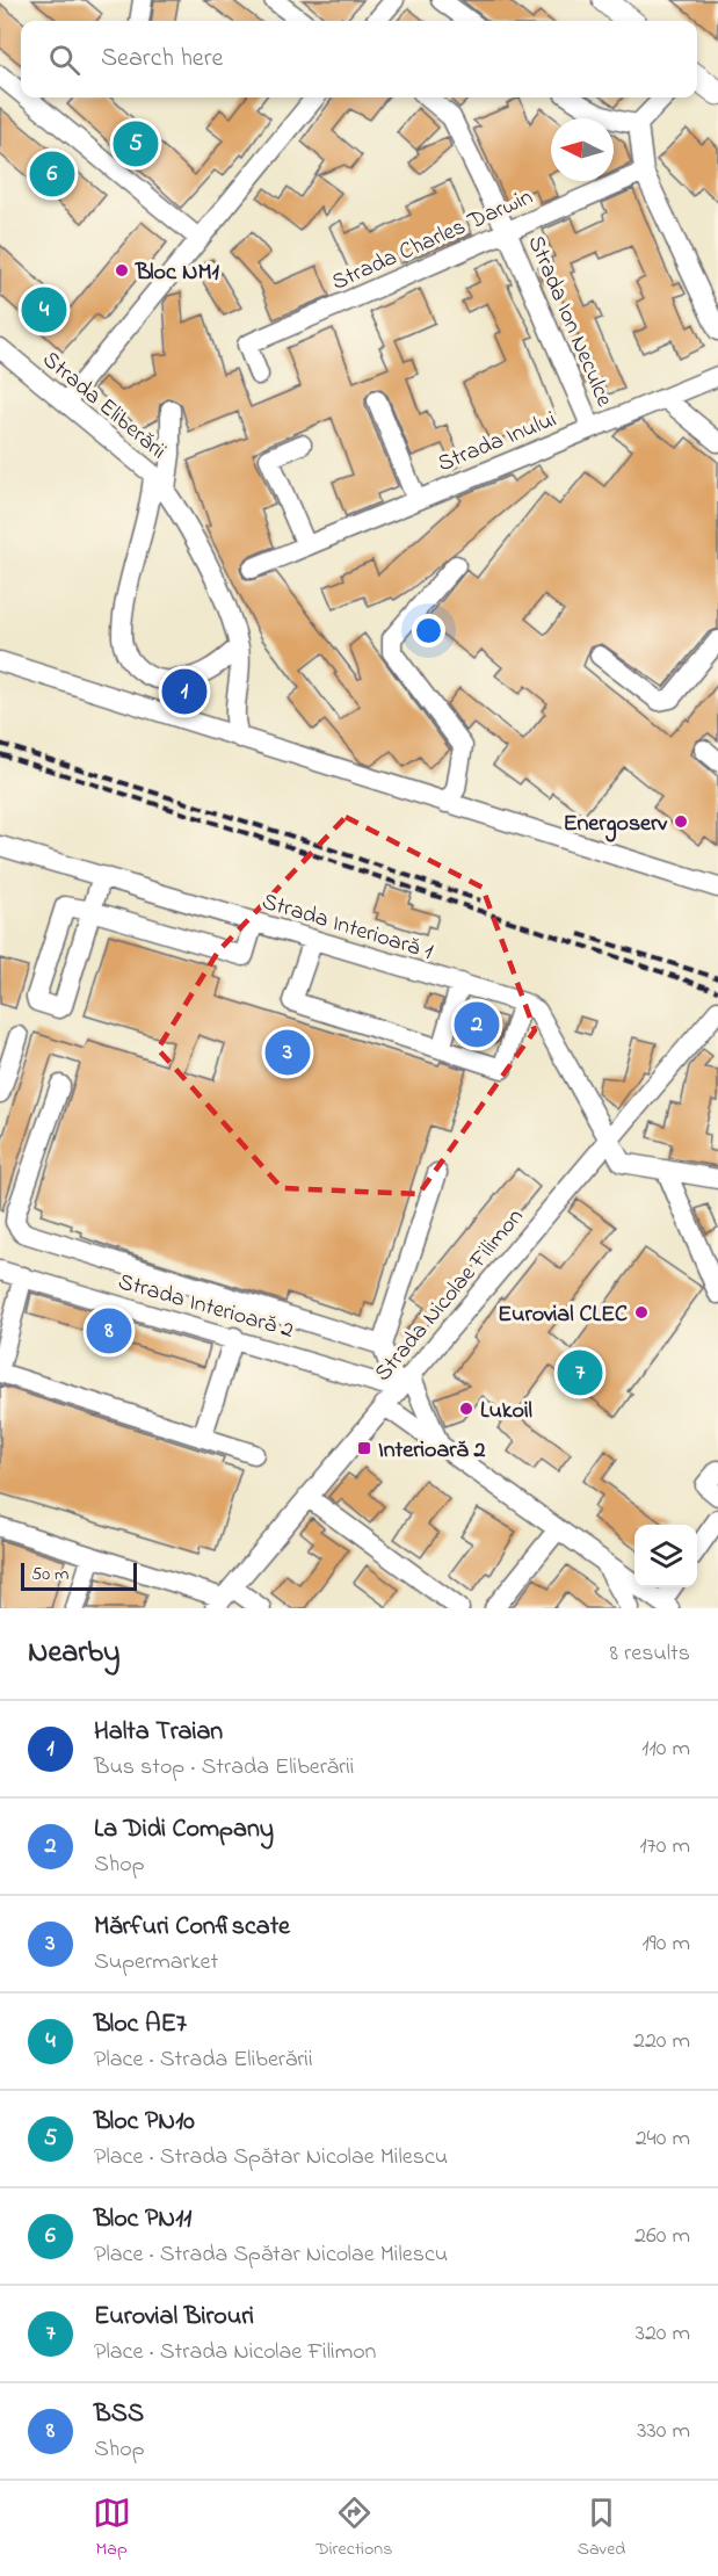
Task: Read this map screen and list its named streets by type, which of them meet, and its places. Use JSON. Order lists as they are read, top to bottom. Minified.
{"streets":{"street":["Strada Charles Darwin","Strada Ion Neculce","Strada Eliberării","Strada Inului","Strada Interioară 1","Strada Nicolae Filimon","Strada Interioară 2"]},"crossings":[["Strada Charles Darwin","Strada Ion Neculce"],["Strada Ion Neculce","Strada Inului"],["Strada Nicolae Filimon","Strada Interioară 2"]],"places":{"other":["Bloc NM1","Energoserv","Eurovial CLEC","Lukoil"],"transit":["Interioară 2"]},"scale_bar":"50 m","north":"left","page":{"search":"Search here","pins":["5","6","4","1","2","3","8","7"],"scale":"50 m","heading":["Nearby","8 results"],"list":[{"mark":"1","name":"Halta Traian","note":"Bus stop · Strada Eliberării","value":"110 m"},{"mark":"2","name":"La Didi Company","note":"Shop","value":"170 m"},{"mark":"3","name":"Mărfuri Confiscate","note":"Supermarket","value":"190 m"},{"mark":"4","name":"Bloc AE7","note":"Place · Strada Eliberării","value":"220 m"},{"mark":"5","name":"Bloc PN10","note":"Place · Strada Spătar Nicolae Milescu","value":"240 m"},{"mark":"6","name":"Bloc PN11","note":"Place · Strada Spătar Nicolae Milescu","value":"260 m"},{"mark":"7","name":"Eurovial Birouri","note":"Place · Strada Nicolae Filimon","value":"320 m"},{"mark":"8","name":"BSS","note":"Shop","value":"330 m"}],"nav":["Map","Directions","Saved"]}}
